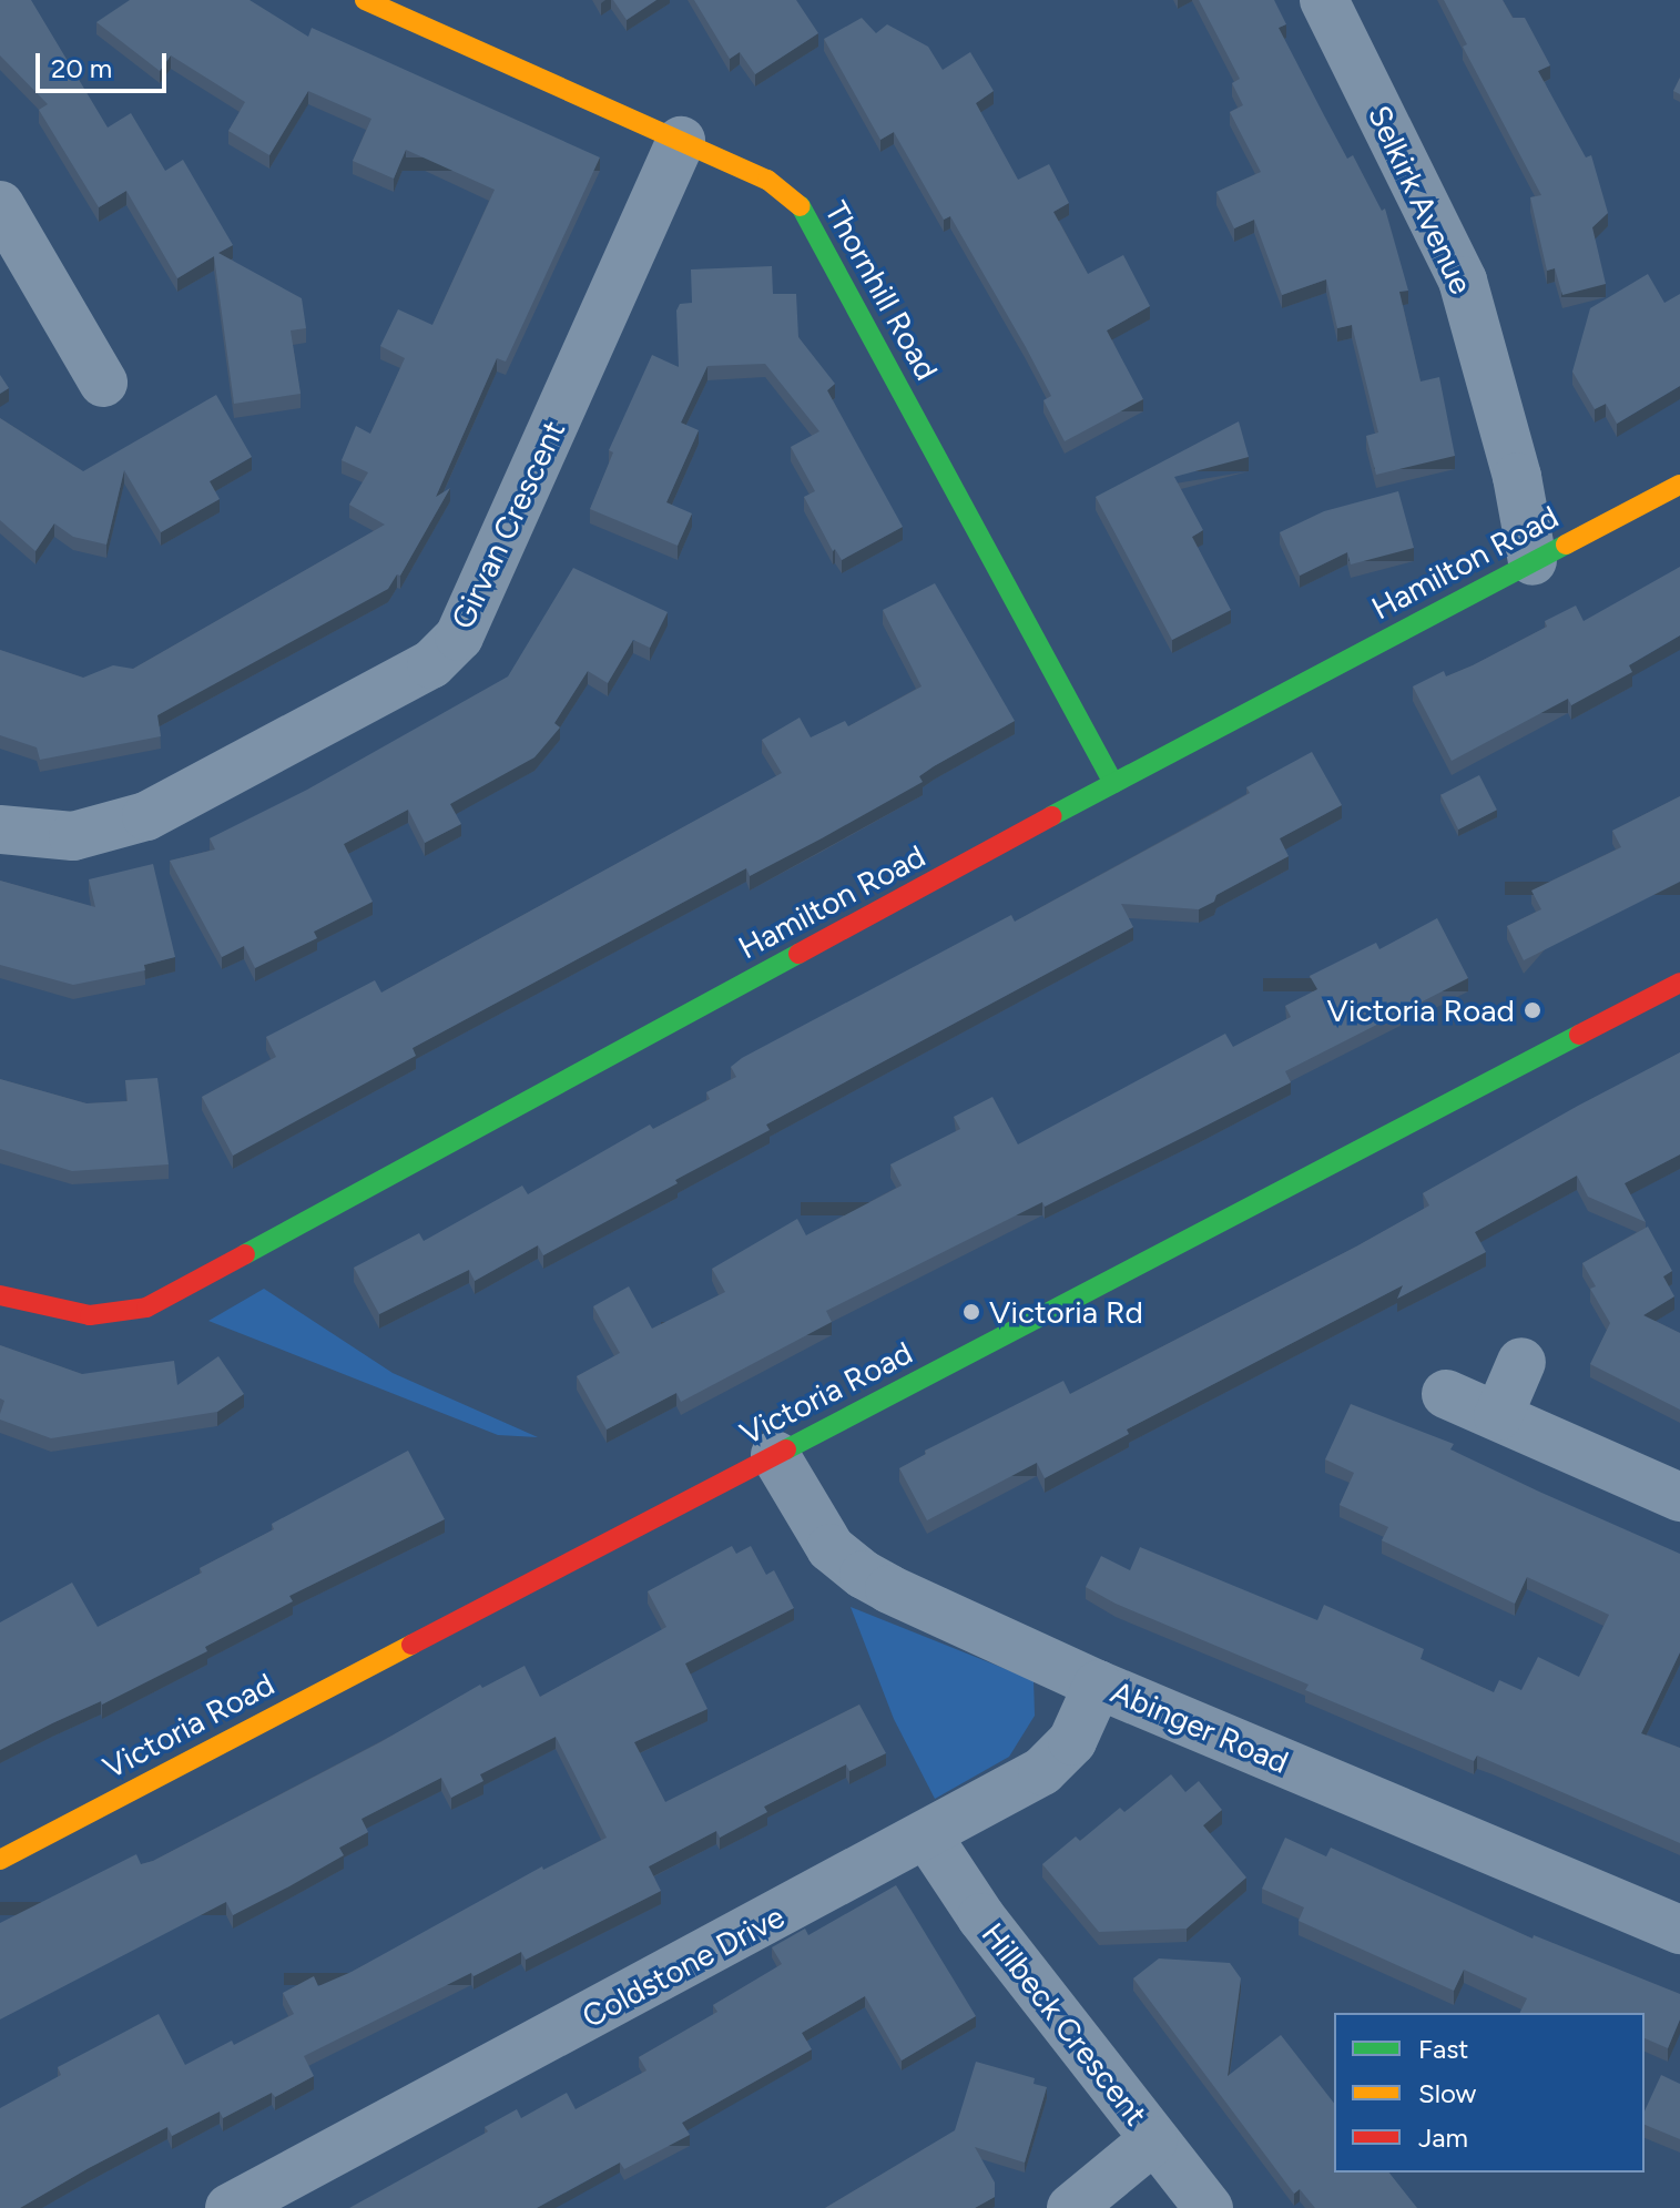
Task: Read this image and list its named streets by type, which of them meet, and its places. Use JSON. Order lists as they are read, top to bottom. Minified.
{"streets":{"street":["Selkirk Avenue","Thornhill Road","Girvan Crescent","Hamilton Road","Victoria Road","Abinger Road","Coldstone Drive","Hillbeck Crescent"]},"crossings":[["Selkirk Avenue","Hamilton Road"],["Thornhill Road","Girvan Crescent"],["Thornhill Road","Hamilton Road"],["Victoria Road","Abinger Road"],["Abinger Road","Coldstone Drive"],["Coldstone Drive","Hillbeck Crescent"]],"places":["Victoria Road","Victoria Rd"],"legend":["Fast","Slow","Jam"],"scale_bar":"20 m"}
